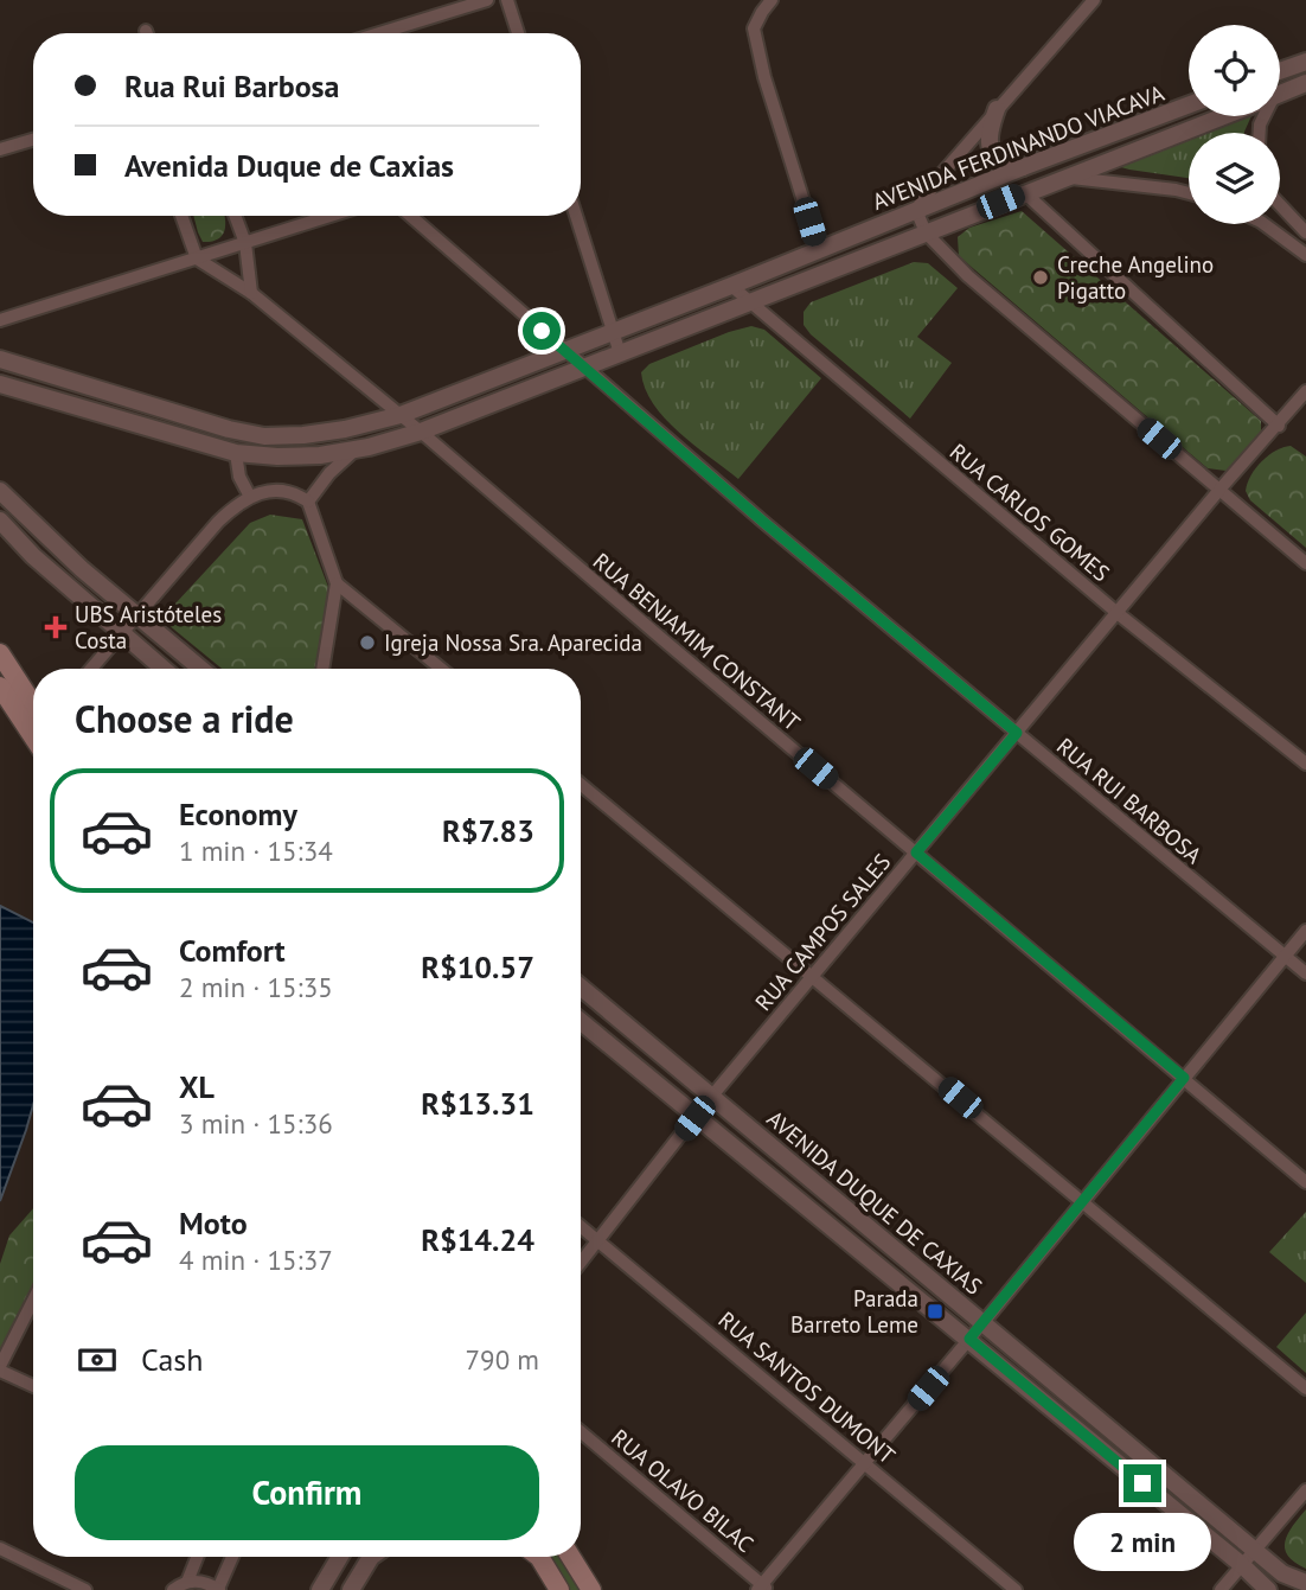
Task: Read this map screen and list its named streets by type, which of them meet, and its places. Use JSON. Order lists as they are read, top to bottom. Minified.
{"streets":{"street":["AVENIDA FERDINANDO VIACAVA","RUA CARLOS GOMES","RUA BENJAMIM CONSTANT","RUA RUI BARBOSA","RUA CAMPOS SALES","AVENIDA DUQUE DE CAXIAS","RUA SANTOS DUMONT","RUA OLAVO BILAC"]},"crossings":[["AVENIDA FERDINANDO VIACAVA","RUA CARLOS GOMES"],["AVENIDA FERDINANDO VIACAVA","RUA BENJAMIM CONSTANT"],["AVENIDA FERDINANDO VIACAVA","RUA RUI BARBOSA"],["RUA CARLOS GOMES","RUA CAMPOS SALES"],["RUA BENJAMIM CONSTANT","RUA CAMPOS SALES"],["RUA RUI BARBOSA","RUA CAMPOS SALES"],["RUA CAMPOS SALES","AVENIDA DUQUE DE CAXIAS"],["RUA CAMPOS SALES","RUA SANTOS DUMONT"]],"places":{"other":["Creche Angelino Pigatto","Igreja Nossa Sra. Aparecida"],"health":["UBS Aristóteles Costa"],"transit":["Parada Barreto Leme"]},"page":{"banner":["Rua Rui Barbosa","Avenida Duque de Caxias"],"heading":"Choose a ride","list":[{"name":"Economy","note":"1 min · 15:34","value":"R$7.83"},{"name":"Comfort","note":"2 min · 15:35","value":"R$10.57"},{"name":"XL","note":"3 min · 15:36","value":"R$13.31"},{"name":"Moto","note":"4 min · 15:37","value":"R$14.24"}],"pay":["Cash","790 m"],"buttons":"Confirm","bubble":"2 min"}}
